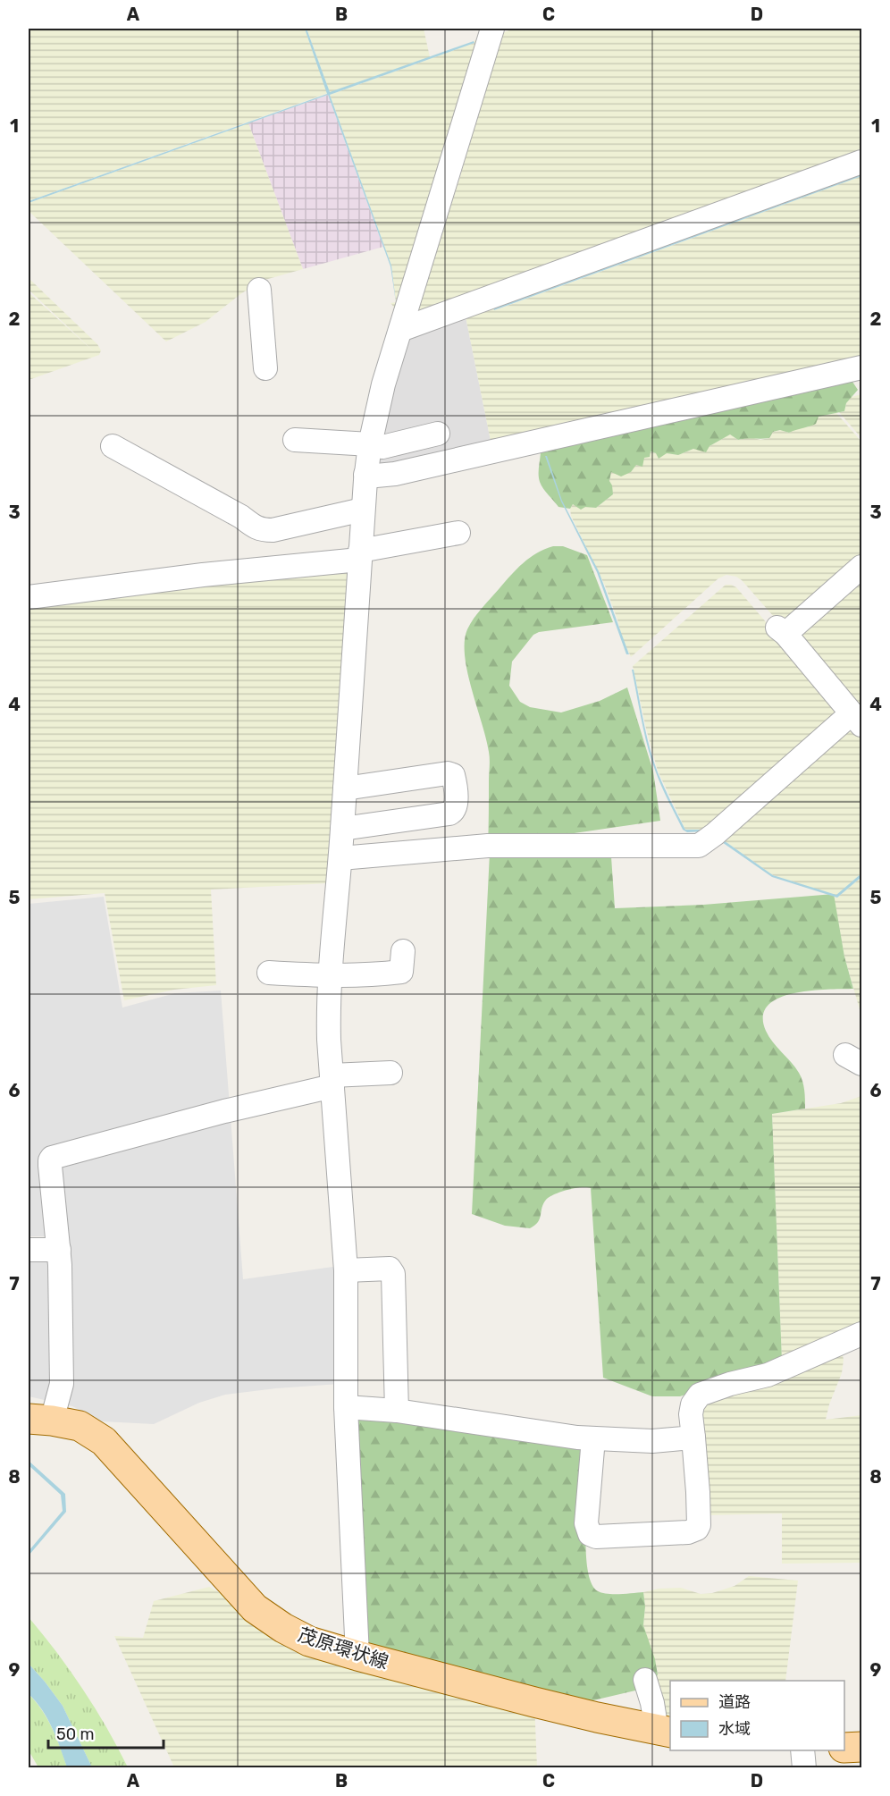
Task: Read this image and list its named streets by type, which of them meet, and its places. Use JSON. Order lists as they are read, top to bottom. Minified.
{"streets":{"main road":["茂原環状線"]},"legend":["道路","水域"],"scale_bar":"50 m","grid":{"columns":["A","B","C","D"],"rows":["1","2","3","4","5","6","7","8","9"]}}
